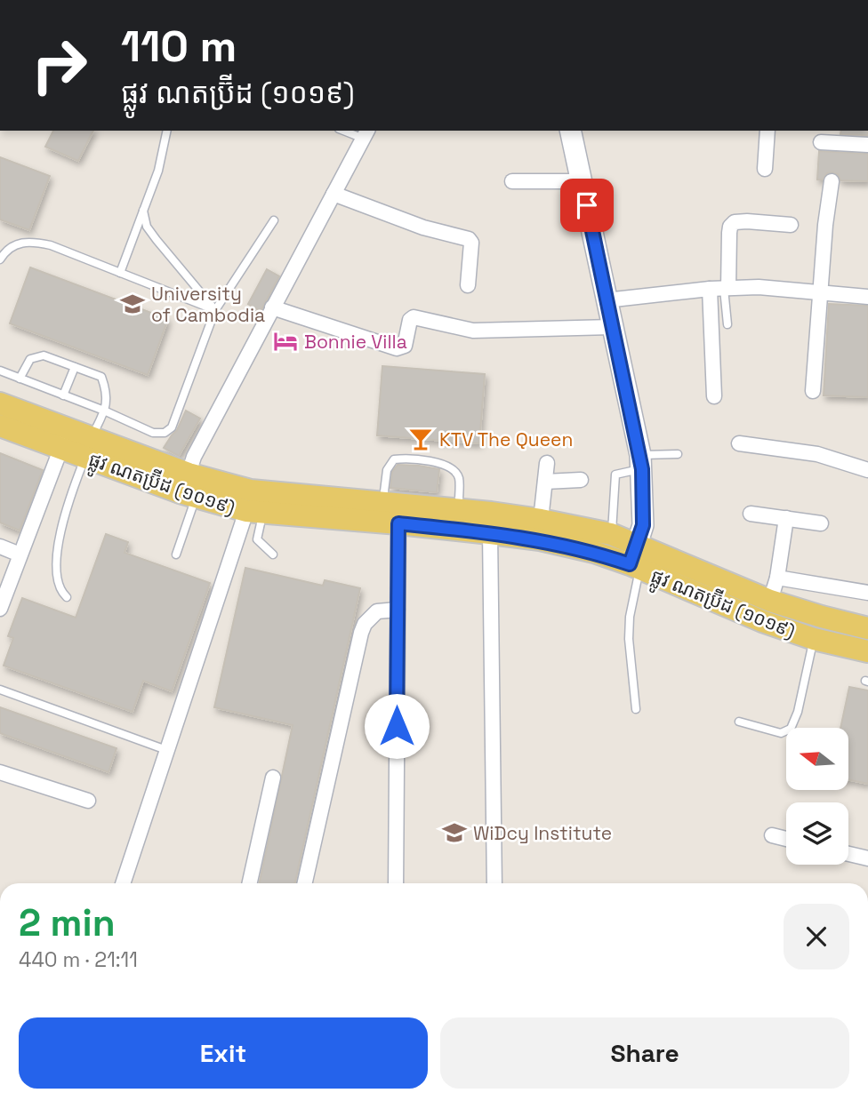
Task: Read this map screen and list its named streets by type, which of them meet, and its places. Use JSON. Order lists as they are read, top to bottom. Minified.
{"streets":{"main road":["ផ្លូវ ណតប្រ៊ីដ (១០១៩)"]},"places":{"school or university":["University of Cambodia","WiDcy Institute"],"hotel":["Bonnie Villa"],"bar":["KTV The Queen"]},"north":"left","page":{"turn":["110 m","ផ្លូវ ណតប្រ៊ីដ (១០១៩)"],"heading":["2 min","440 m · 21:11"],"buttons":["Exit","Share"]}}
